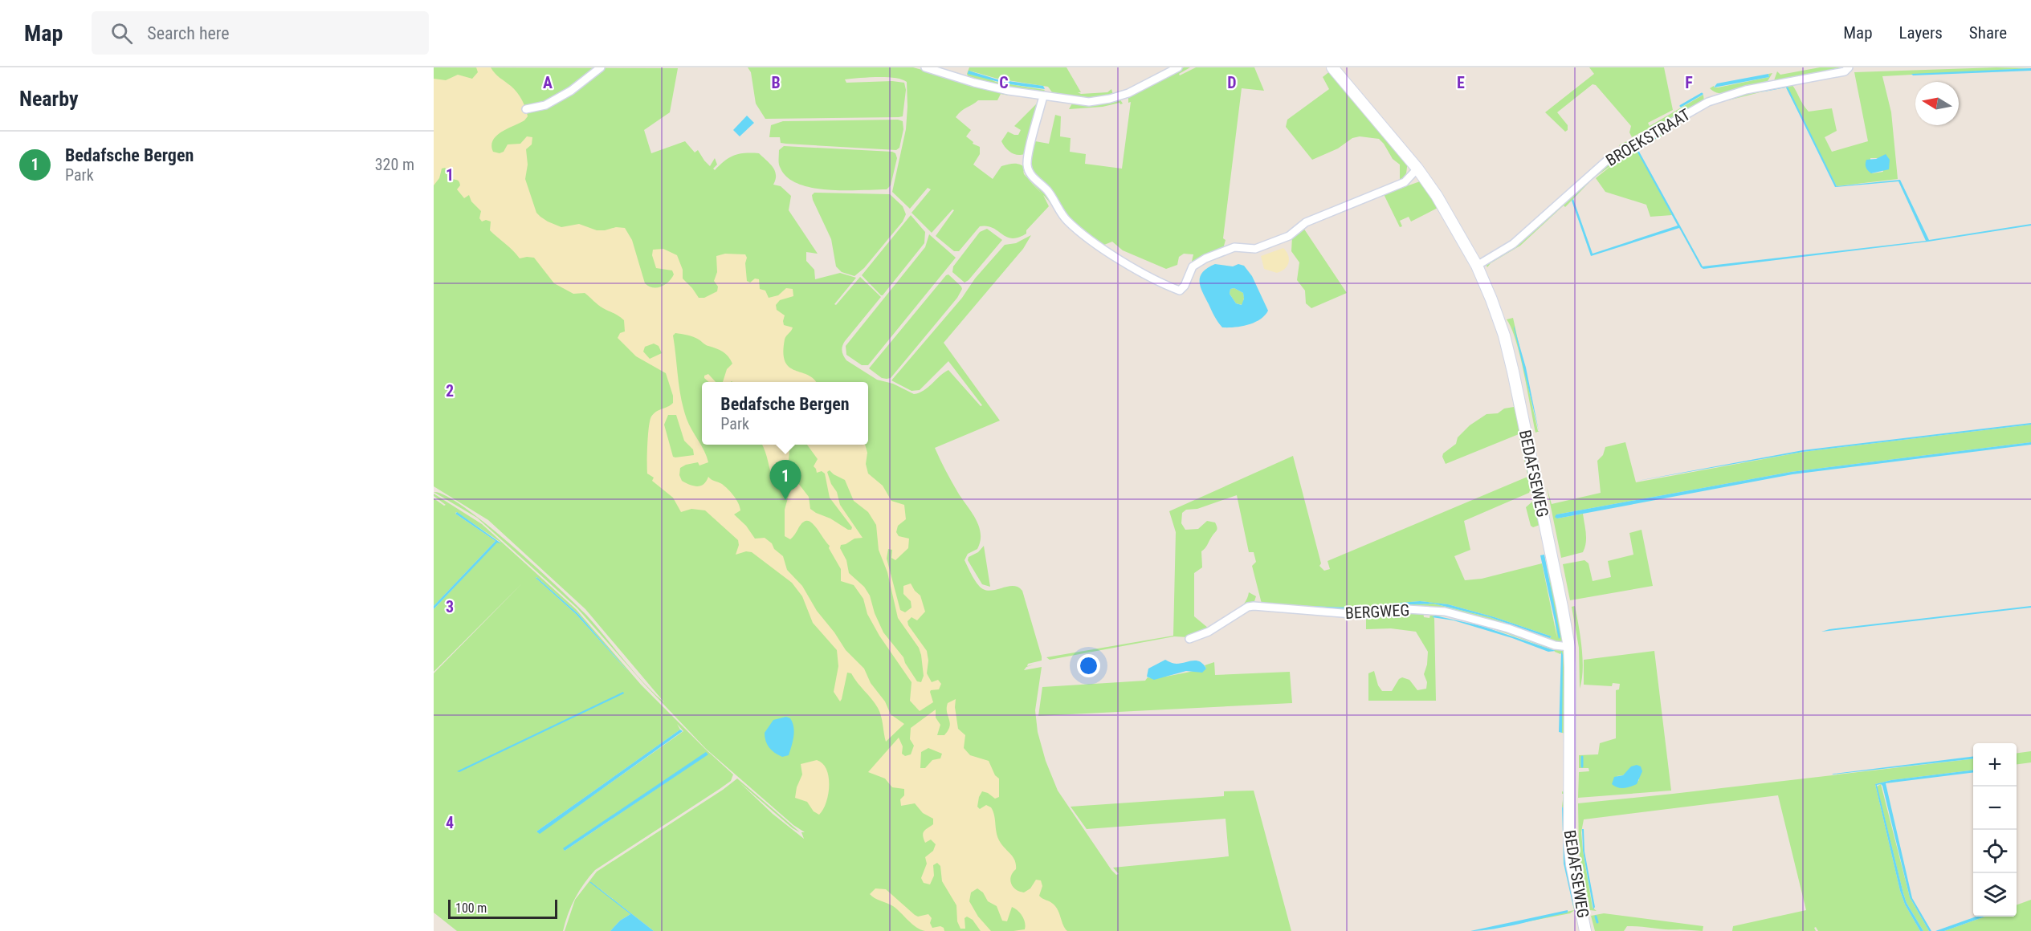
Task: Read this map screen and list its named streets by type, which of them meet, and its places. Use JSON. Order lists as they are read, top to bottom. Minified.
{"streets":{"street":["BROEKSTRAAT","BEDAFSEWEG","BERGWEG"]},"crossings":[["BROEKSTRAAT","BEDAFSEWEG"],["BEDAFSEWEG","BERGWEG"]],"scale_bar":"100 m","north":"left","page":{"header":"Map","search":"Search here","nav":["Map","Layers","Share"],"heading":"Nearby","list":[{"mark":"1","name":"Bedafsche Bergen","note":"Park","value":"320 m"}],"popup":["Bedafsche Bergen","Park"],"pins":"1","map_buttons":["+","−"],"scale":"100 m"},"grid":{"columns":["A","B","C","D","E","F"],"rows":["1","2","3","4"]}}
